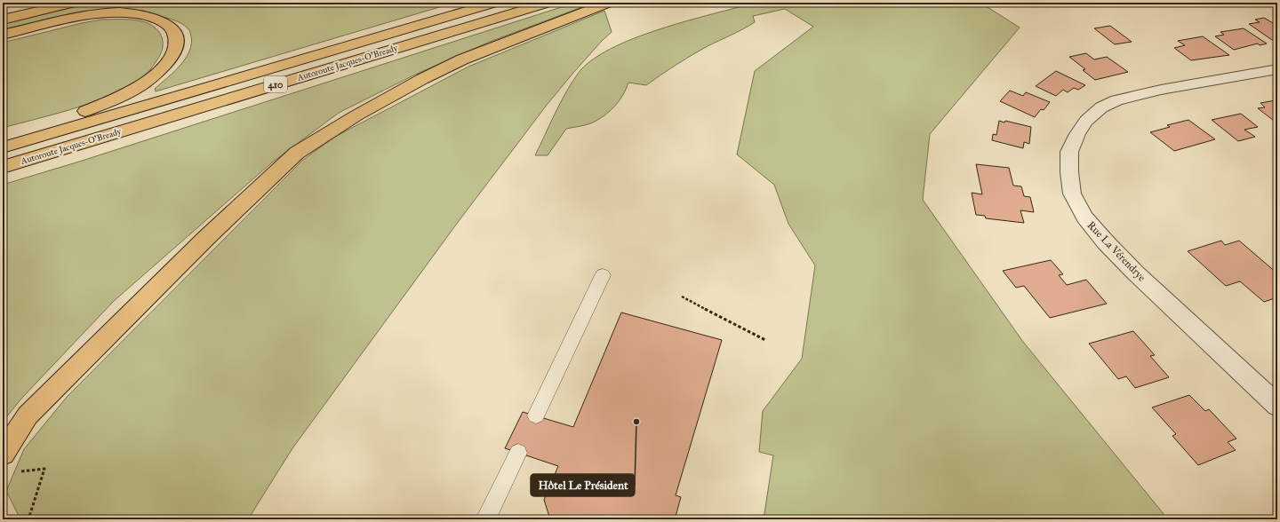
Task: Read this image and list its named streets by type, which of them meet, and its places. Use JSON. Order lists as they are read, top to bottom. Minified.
{"streets":{"highway":["Autoroute Jacques-O'Bready","410"],"street":["Rue La Vérendrye"]},"places":["Hôtel Le Président"]}
